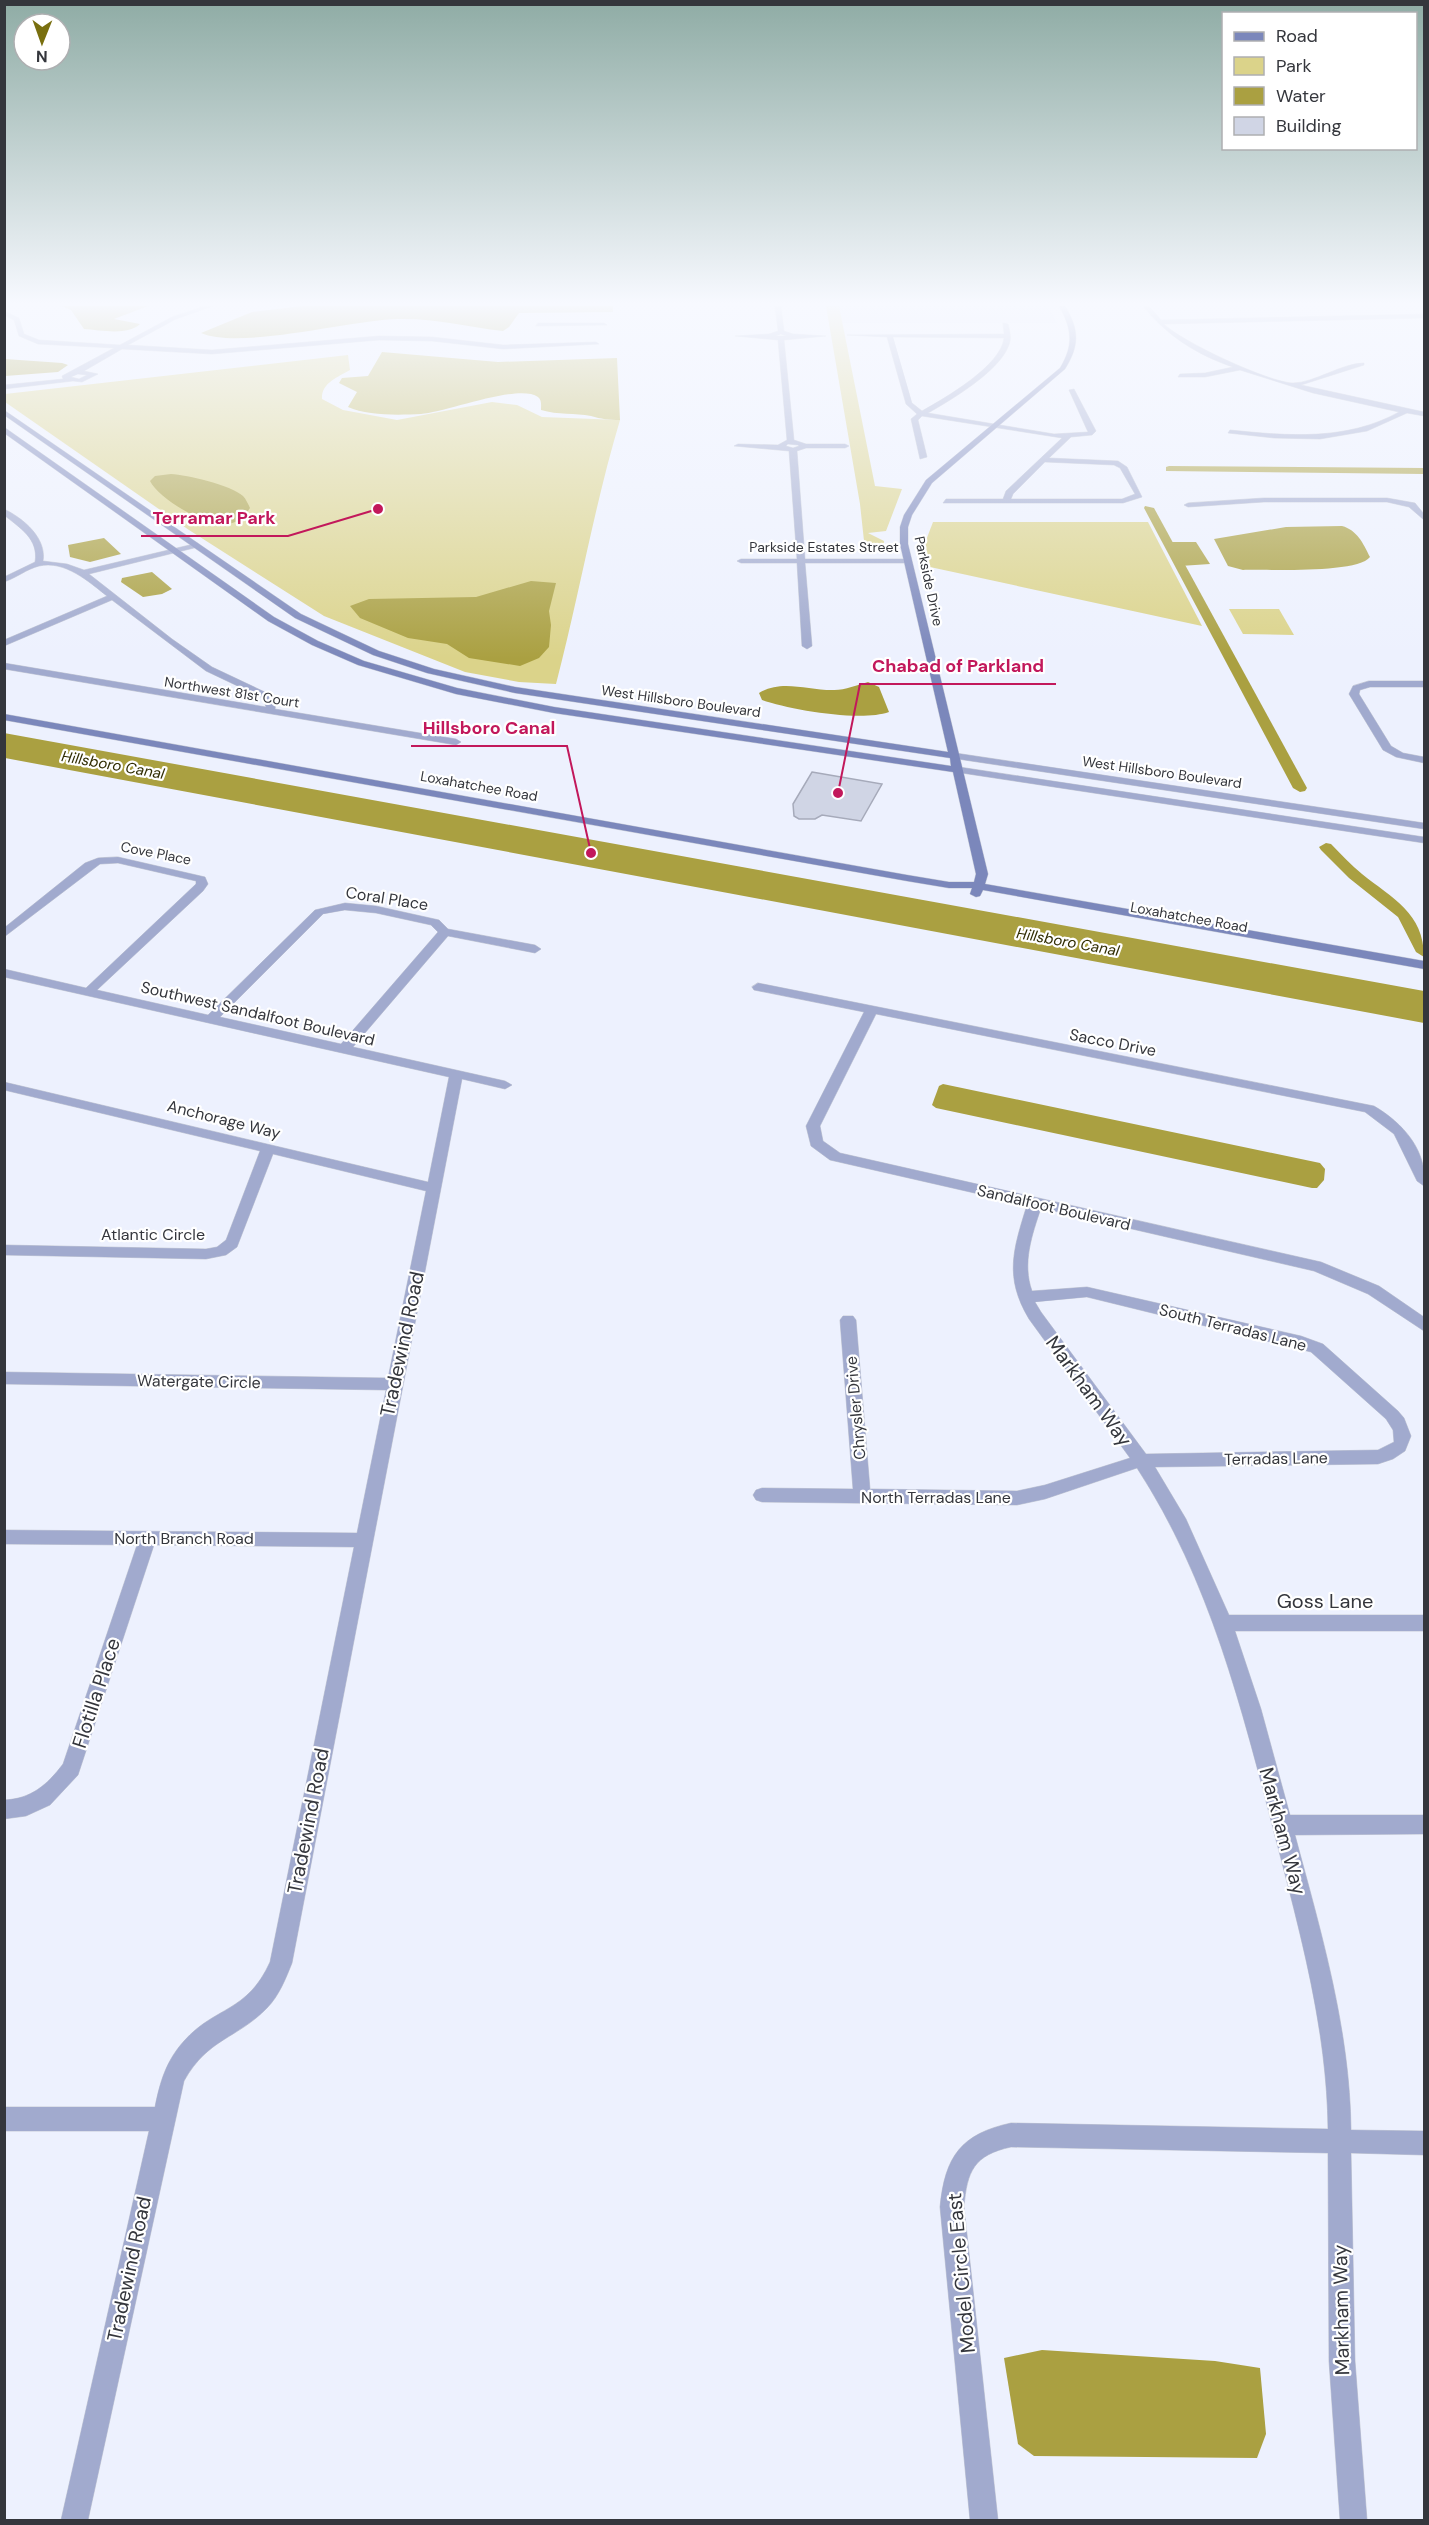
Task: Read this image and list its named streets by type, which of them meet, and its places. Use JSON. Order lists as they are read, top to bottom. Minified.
{"streets":{"street":["Parkside Estates Street","Parkside Drive","Northwest 81st Court","West Hillsboro Boulevard","Loxahatchee Road","Cove Place","Coral Place","Southwest Sandalfoot Boulevard","Sacco Drive","Anchorage Way","Sandalfoot Boulevard","Atlantic Circle","South Terradas Lane","Tradewind Road","Watergate Circle","Markham Way","Chrysler Drive","Terradas Lane","North Terradas Lane","North Branch Road","Goss Lane","Flotilla Place","Model Circle East"]},"crossings":[["Parkside Estates Street","Parkside Drive"],["Parkside Drive","West Hillsboro Boulevard"],["Parkside Drive","Loxahatchee Road"],["Cove Place","Southwest Sandalfoot Boulevard"],["Coral Place","Southwest Sandalfoot Boulevard"],["Southwest Sandalfoot Boulevard","Tradewind Road"],["Sacco Drive","Sandalfoot Boulevard"],["Anchorage Way","Atlantic Circle"],["Anchorage Way","Tradewind Road"],["Sandalfoot Boulevard","Markham Way"],["South Terradas Lane","Markham Way"],["South Terradas Lane","Terradas Lane"],["Tradewind Road","Watergate Circle"],["Tradewind Road","North Branch Road"],["Markham Way","Terradas Lane"],["Markham Way","North Terradas Lane"],["Markham Way","Goss Lane"],["Markham Way","Model Circle East"],["Chrysler Drive","North Terradas Lane"],["Terradas Lane","North Terradas Lane"],["North Branch Road","Flotilla Place"]],"water":["Hillsboro Canal"],"places":["Terramar Park","Chabad of Parkland","Hillsboro Canal"],"legend":["Road","Park","Water","Building"],"north":"bottom"}
